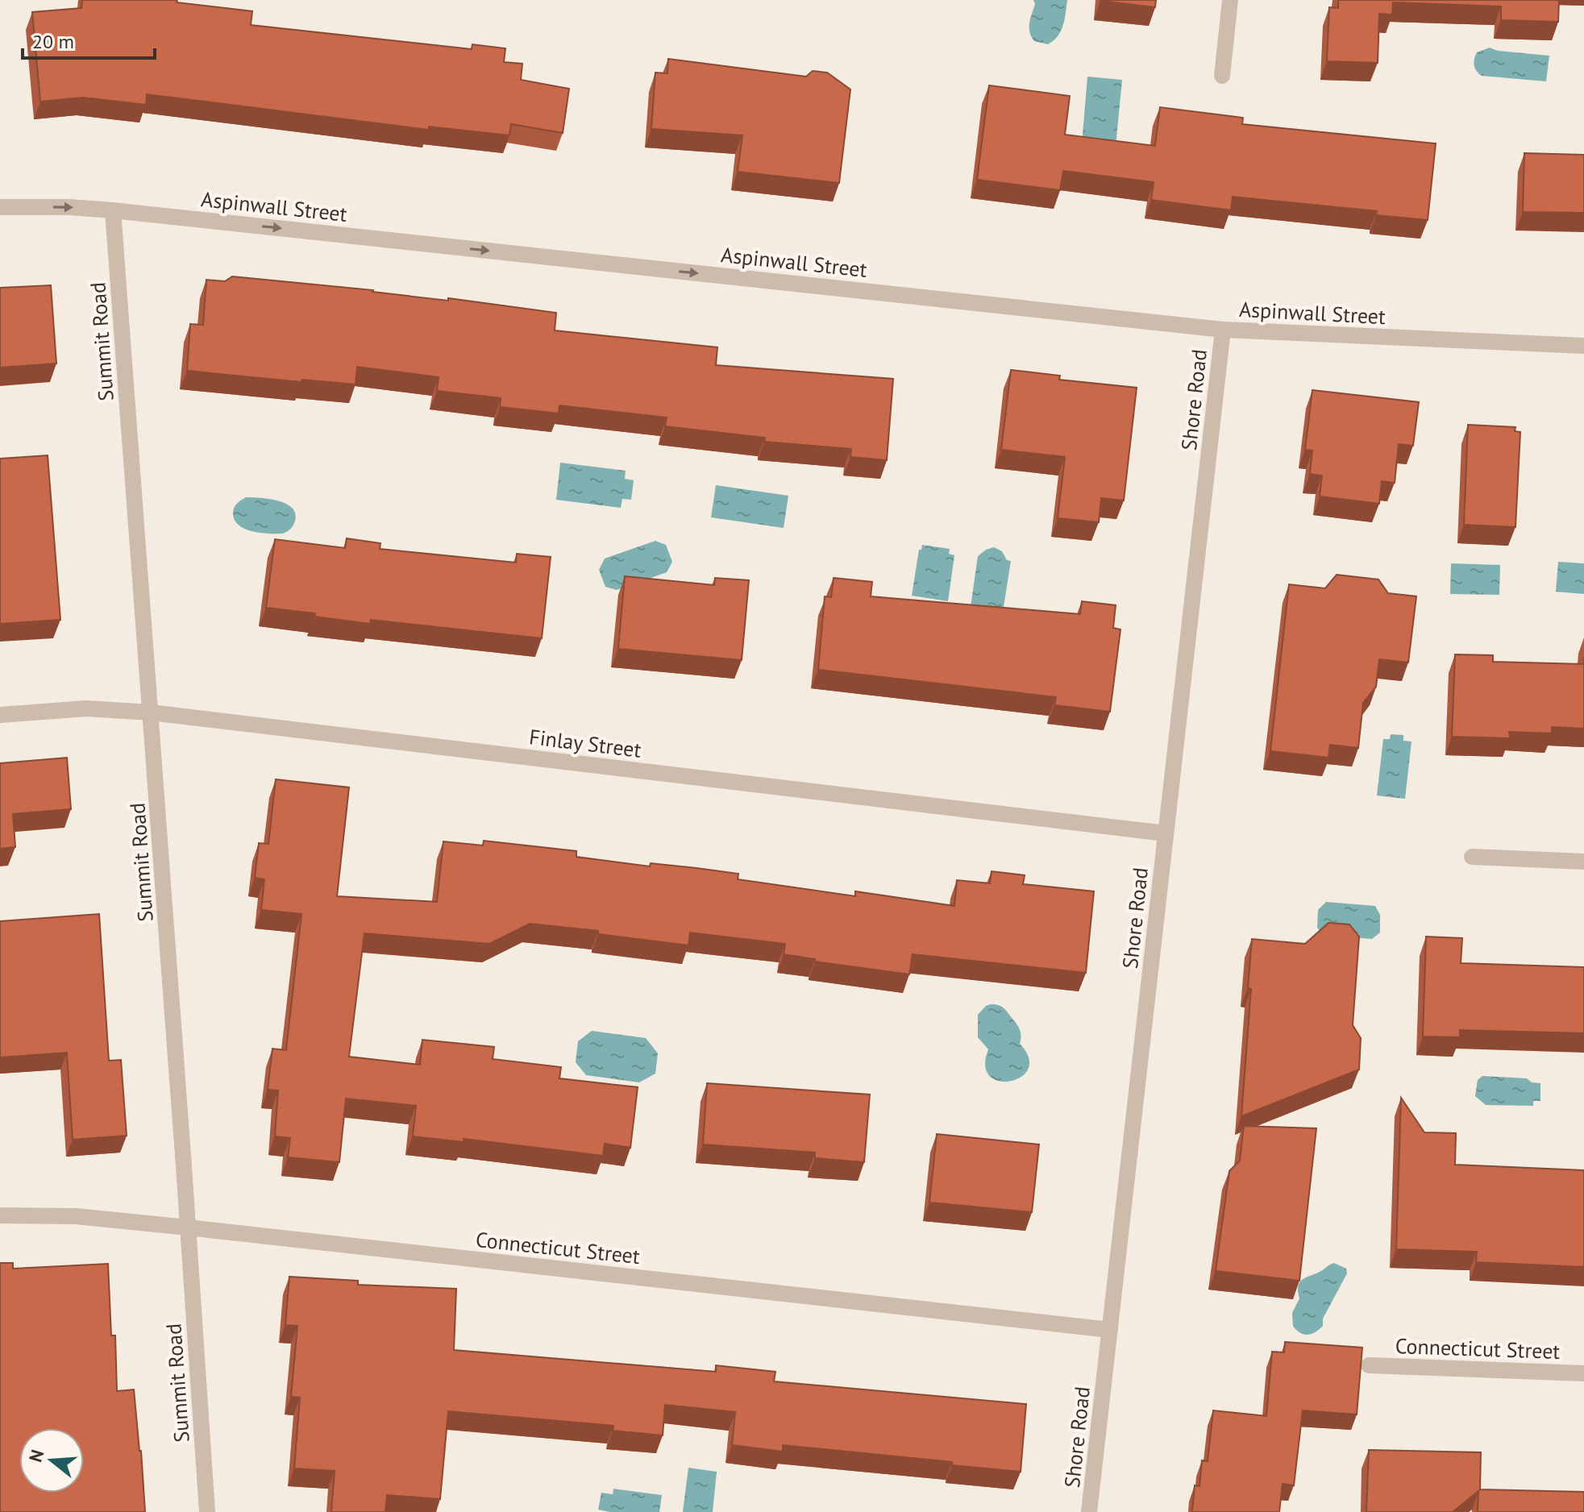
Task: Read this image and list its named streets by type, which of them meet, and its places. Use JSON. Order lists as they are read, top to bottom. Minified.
{"streets":{"street":["Aspinwall Street","Summit Road","Shore Road","Finlay Street","Connecticut Street"]},"crossings":[["Aspinwall Street","Summit Road"],["Aspinwall Street","Shore Road"],["Summit Road","Finlay Street"],["Summit Road","Connecticut Street"],["Shore Road","Finlay Street"],["Shore Road","Connecticut Street"]],"one_way":["Aspinwall Street"],"scale_bar":"20 m","north":"left"}
